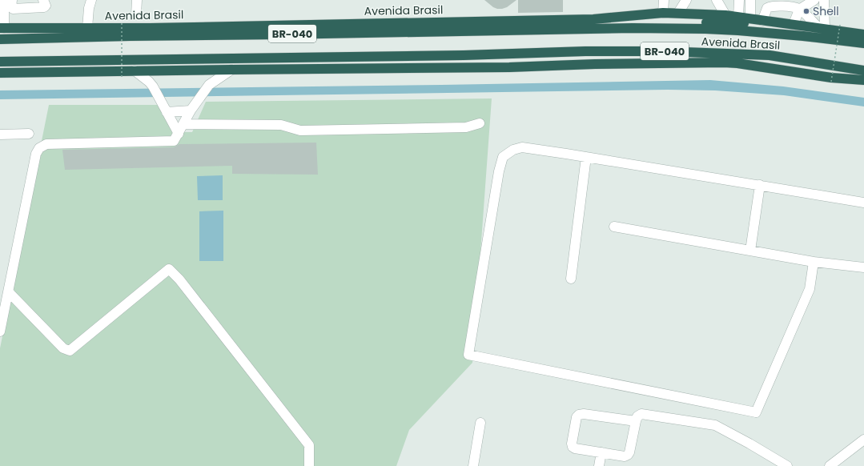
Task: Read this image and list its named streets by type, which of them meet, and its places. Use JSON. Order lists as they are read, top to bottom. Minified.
{"streets":{"highway":["Avenida Brasil","BR-040"]},"places":["Shell"]}
